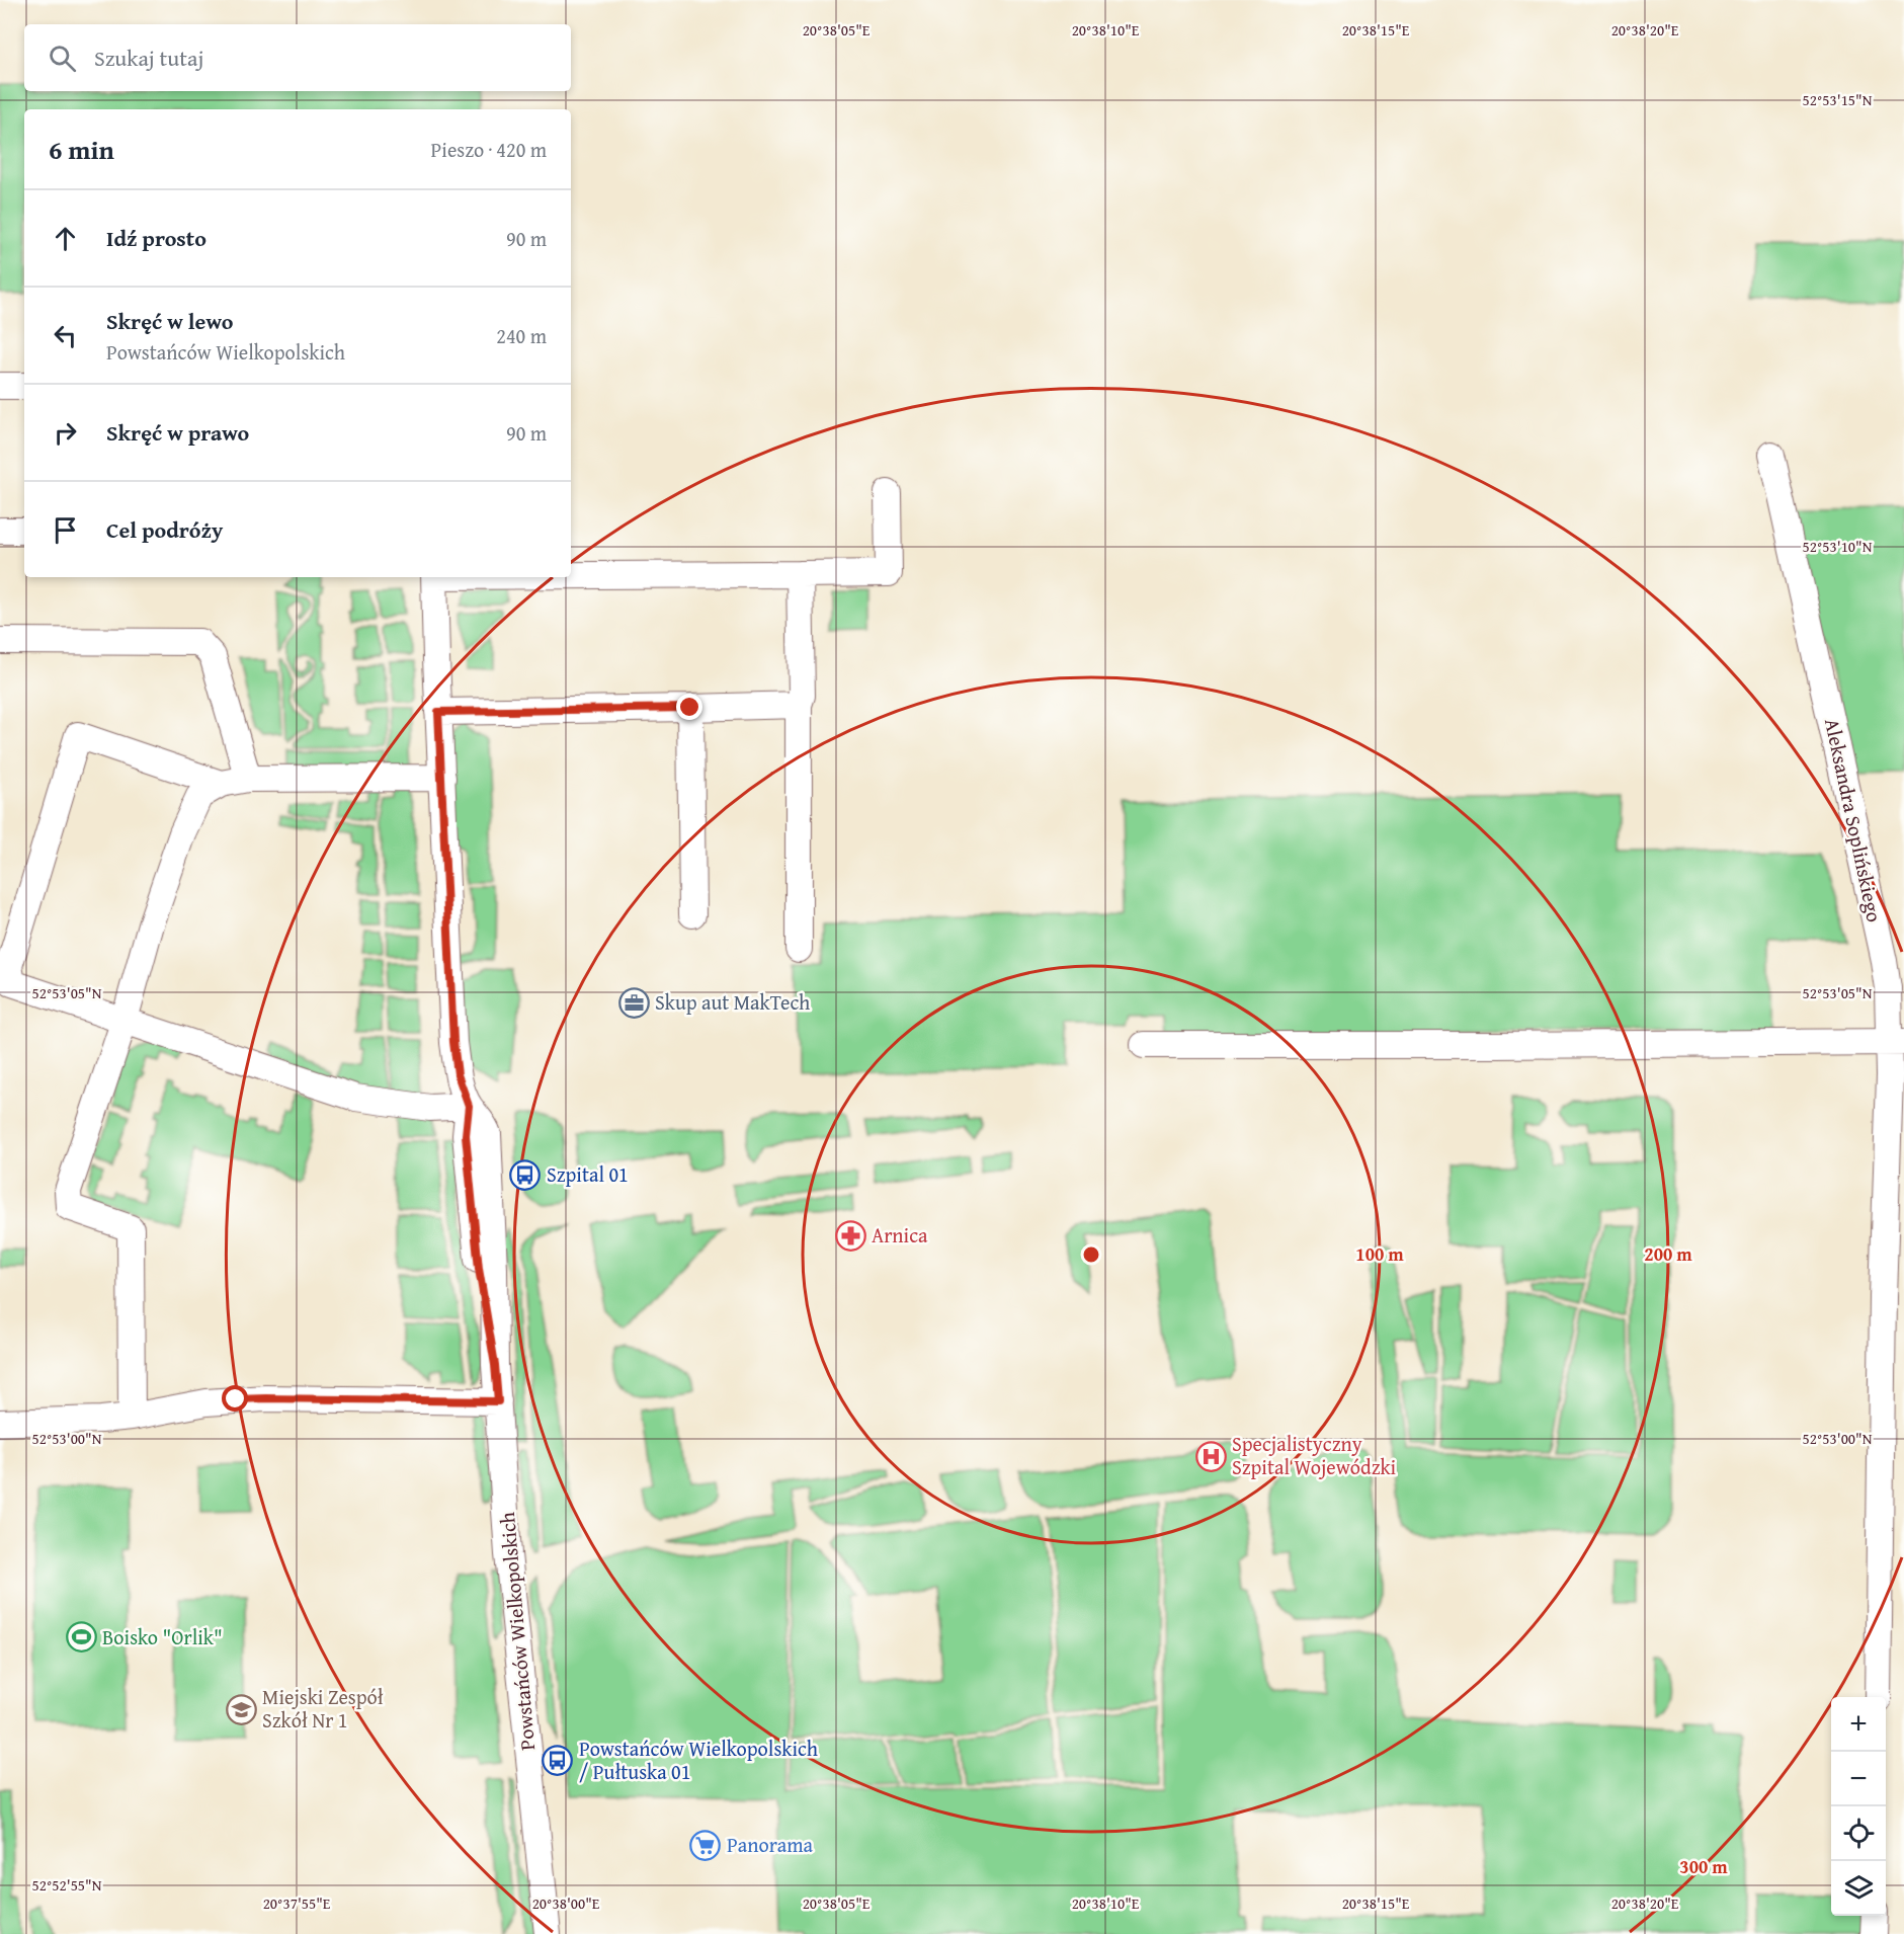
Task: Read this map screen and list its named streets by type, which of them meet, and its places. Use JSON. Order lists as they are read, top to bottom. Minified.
{"streets":{"street":["Aleksandra Soplińskiego","Powstańców Wielkopolskich"]},"places":{"office":["Skup aut MakTech"],"bus stop":["Szpital 01","Powstańców Wielkopolskich / Pułtuska 01"],"pharmacy":["Arnica"],"hospital":["Specjalistyczny Szpital Wojewódzki"],"sports":["Boisko \"Orlik\""],"school or university":["Miejski Zespół Szkół Nr 1"],"supermarket":["Panorama"]},"page":{"search":"Szukaj tutaj","heading":["6 min","Pieszo · 420 m"],"list":[["Idź prosto","90 m"],["Skręć w lewo","Powstańców Wielkopolskich","240 m"],["Skręć w prawo","90 m"],"Cel podróży"],"map_buttons":["+","−"]},"coordinates":["20°38'05\"E","20°38'10\"E","20°38'15\"E","20°38'20\"E","52°53'15\"N","52°53'10\"N","52°53'05\"N","52°53'00\"N","52°52'55\"N","20°37'55\"E","20°38'00\"E"],"rings":["100 m","200 m","300 m"]}
